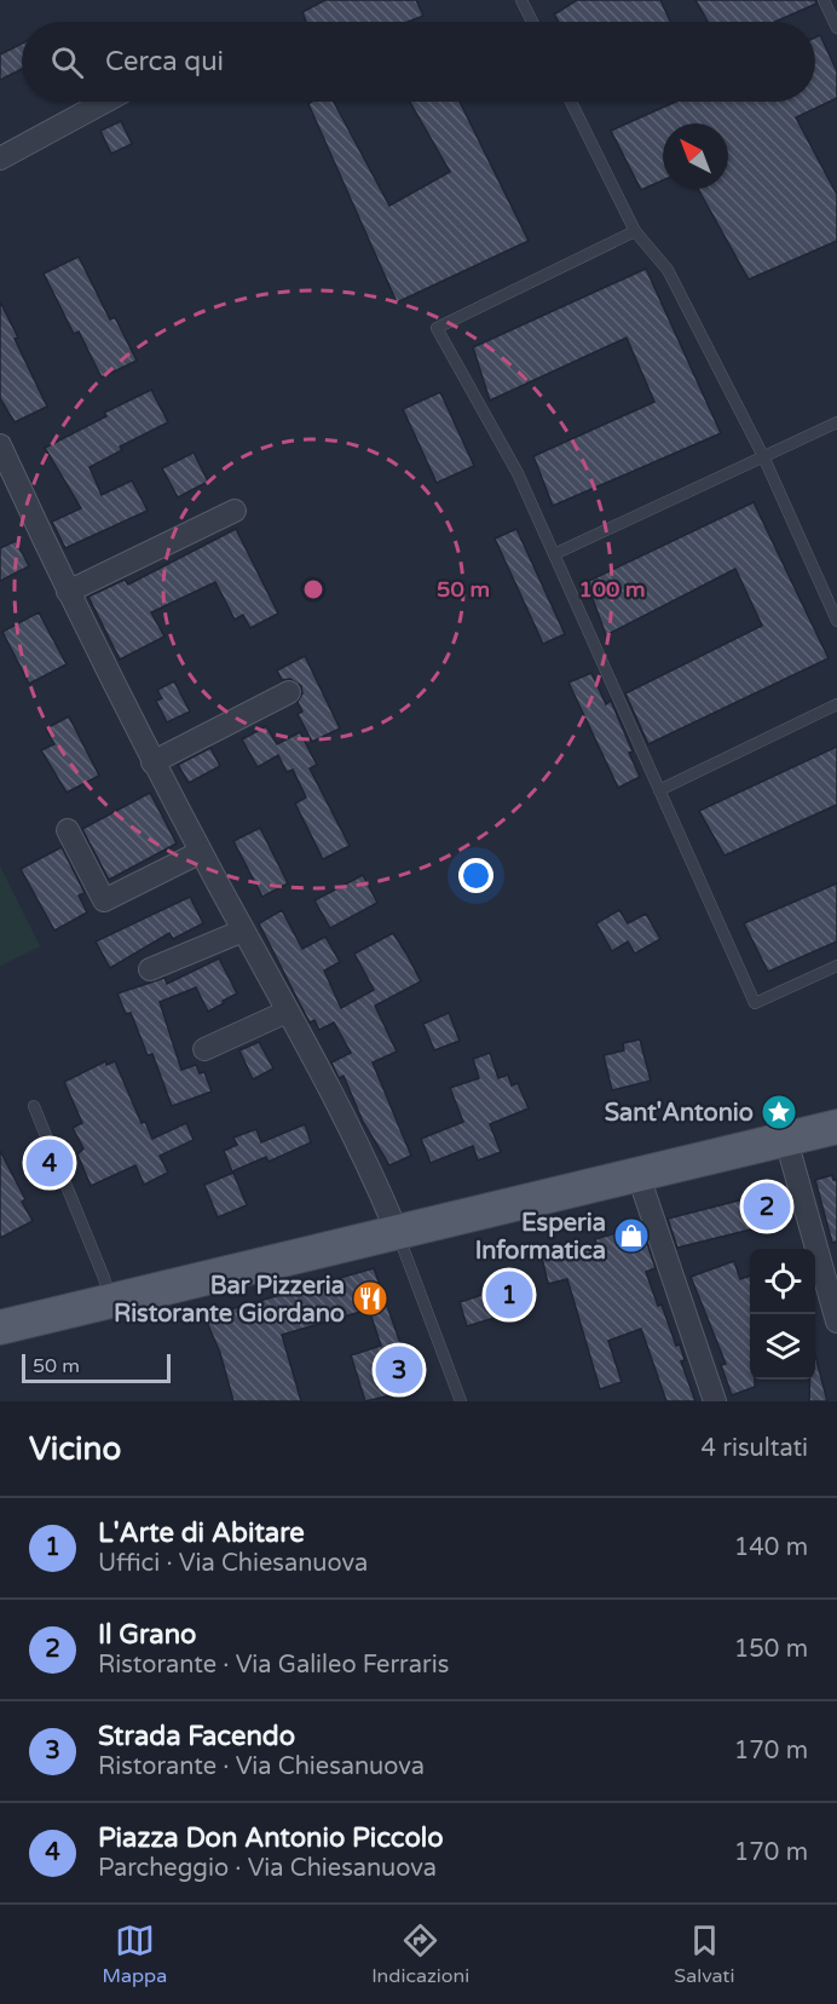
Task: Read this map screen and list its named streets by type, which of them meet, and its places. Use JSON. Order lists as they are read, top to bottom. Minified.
{"places":{"place":["Sant'Antonio"],"shop":["Esperia Informatica"],"restaurant":["Bar Pizzeria Ristorante Giordano"]},"scale_bar":"50 m","north":"top left","page":{"search":"Cerca qui","pins":["4","2","1","3"],"scale":"50 m","heading":["Vicino","4 risultati"],"list":[{"mark":"1","name":"L'Arte di Abitare","note":"Uffici · Via Chiesanuova","value":"140 m"},{"mark":"2","name":"Il Grano","note":"Ristorante · Via Galileo Ferraris","value":"150 m"},{"mark":"3","name":"Strada Facendo","note":"Ristorante · Via Chiesanuova","value":"170 m"},{"mark":"4","name":"Piazza Don Antonio Piccolo","note":"Parcheggio · Via Chiesanuova","value":"170 m"}],"nav":["Mappa","Indicazioni","Salvati"]},"rings":["50 m","100 m"]}
